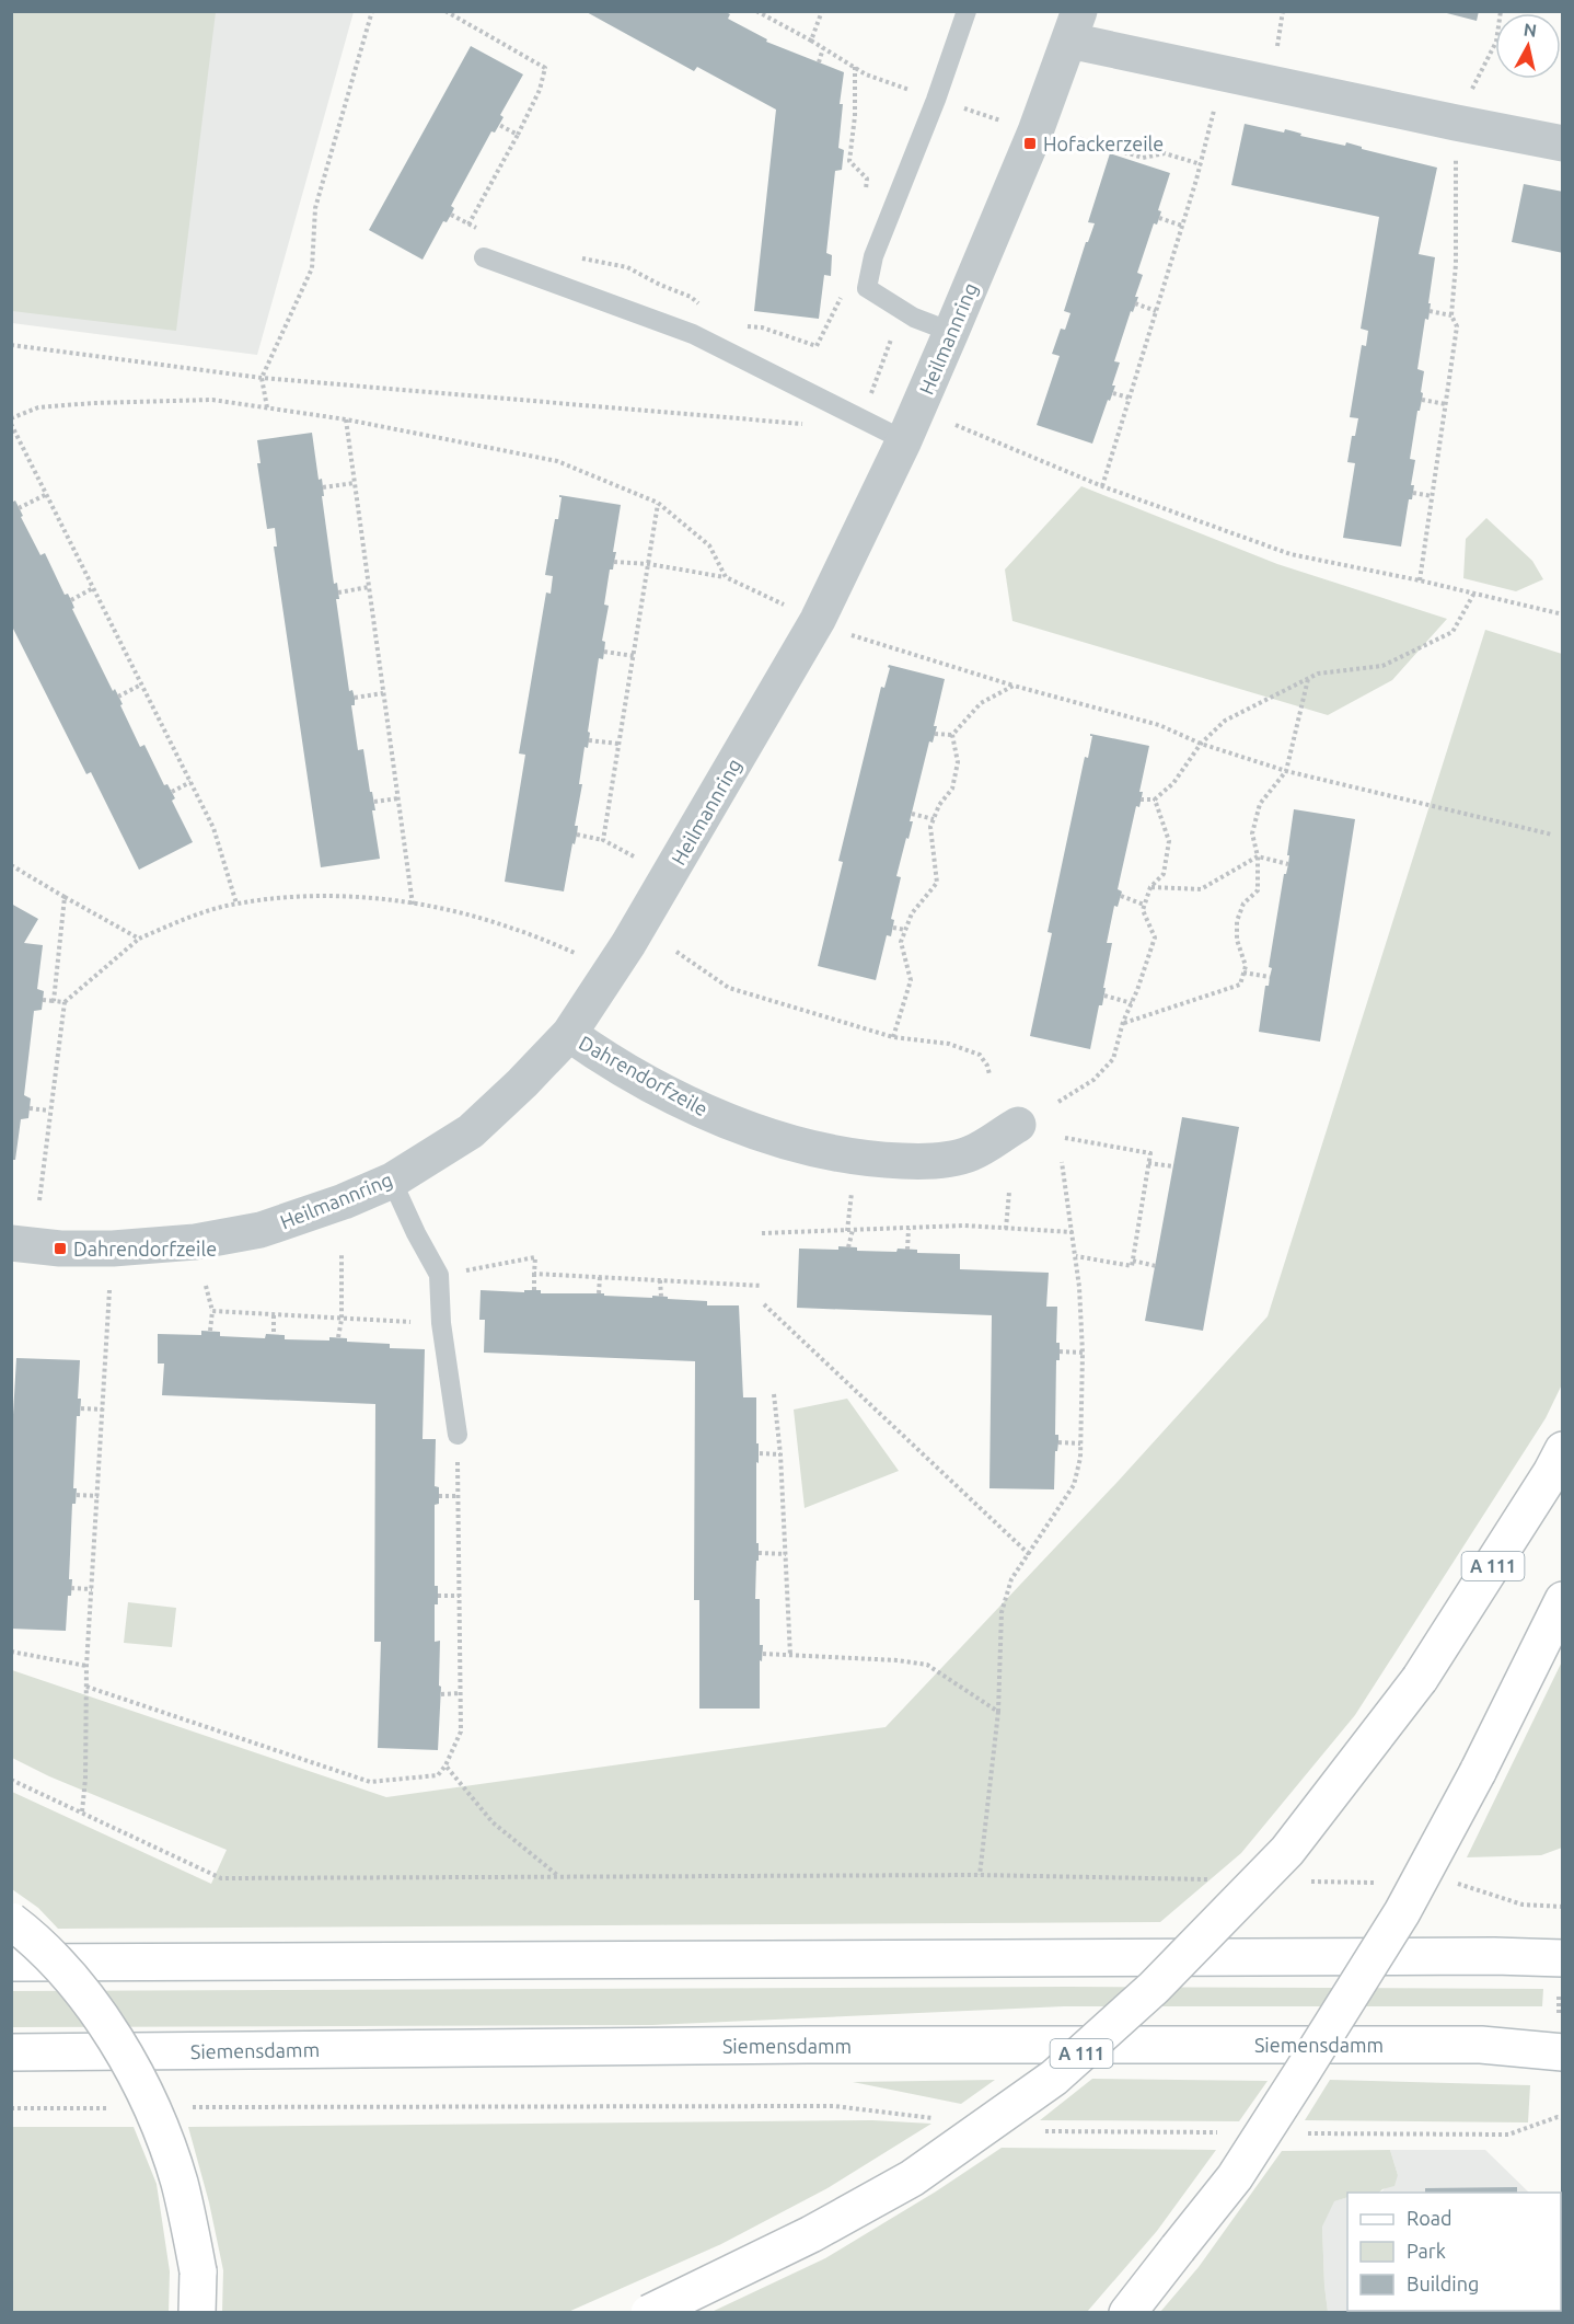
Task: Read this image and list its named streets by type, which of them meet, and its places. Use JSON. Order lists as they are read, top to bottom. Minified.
{"streets":{"main road":["A 111","Siemensdamm"],"street":["Heilmannring","Dahrendorfzeile"]},"crossings":[["Heilmannring","Dahrendorfzeile"]],"places":{"transit":["Hofackerzeile","Dahrendorfzeile"]},"legend":["Road","Park","Building"],"north":"top"}
